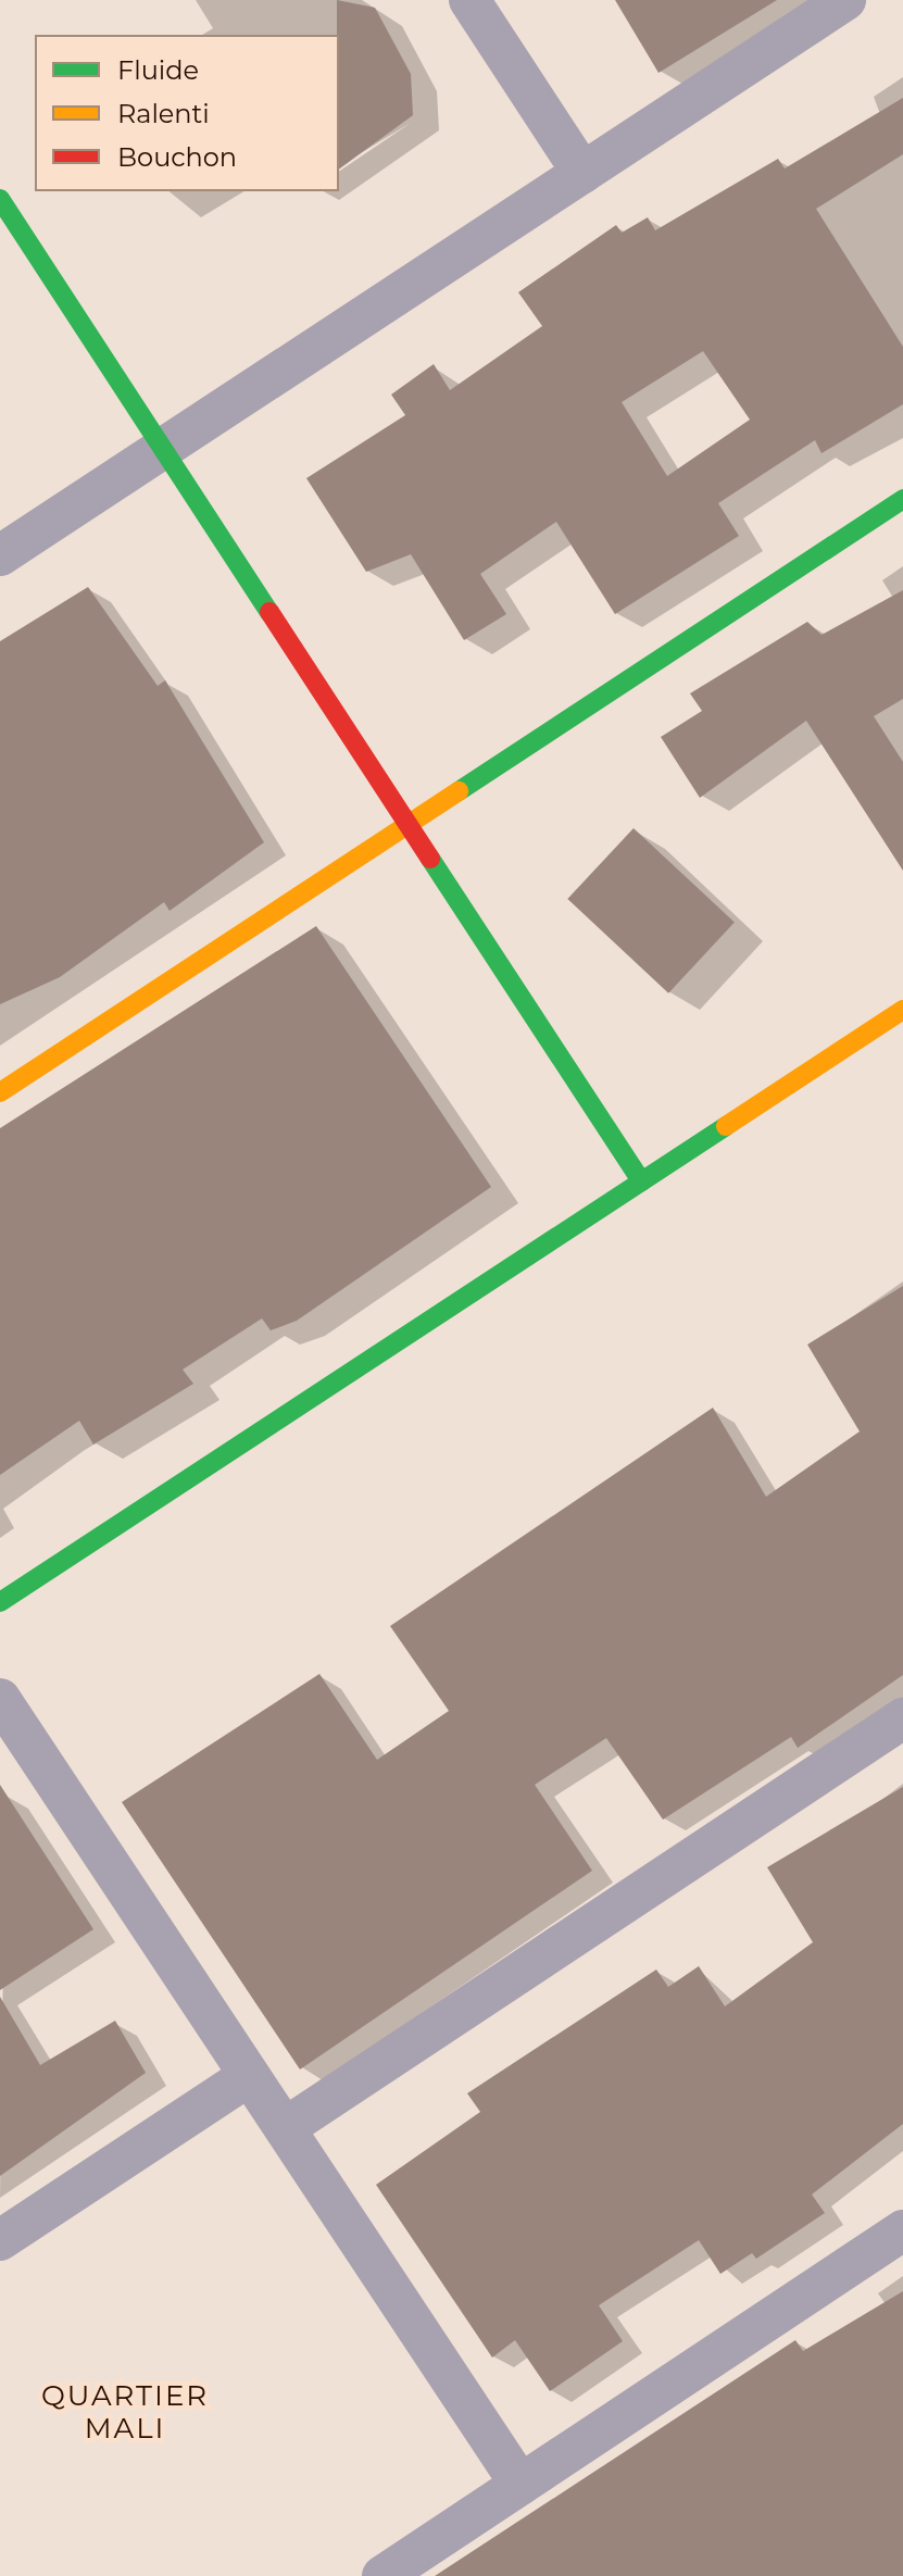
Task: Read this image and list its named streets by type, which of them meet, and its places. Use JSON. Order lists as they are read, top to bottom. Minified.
{"districts":["QUARTIER MALI"],"legend":["Fluide","Ralenti","Bouchon"]}
